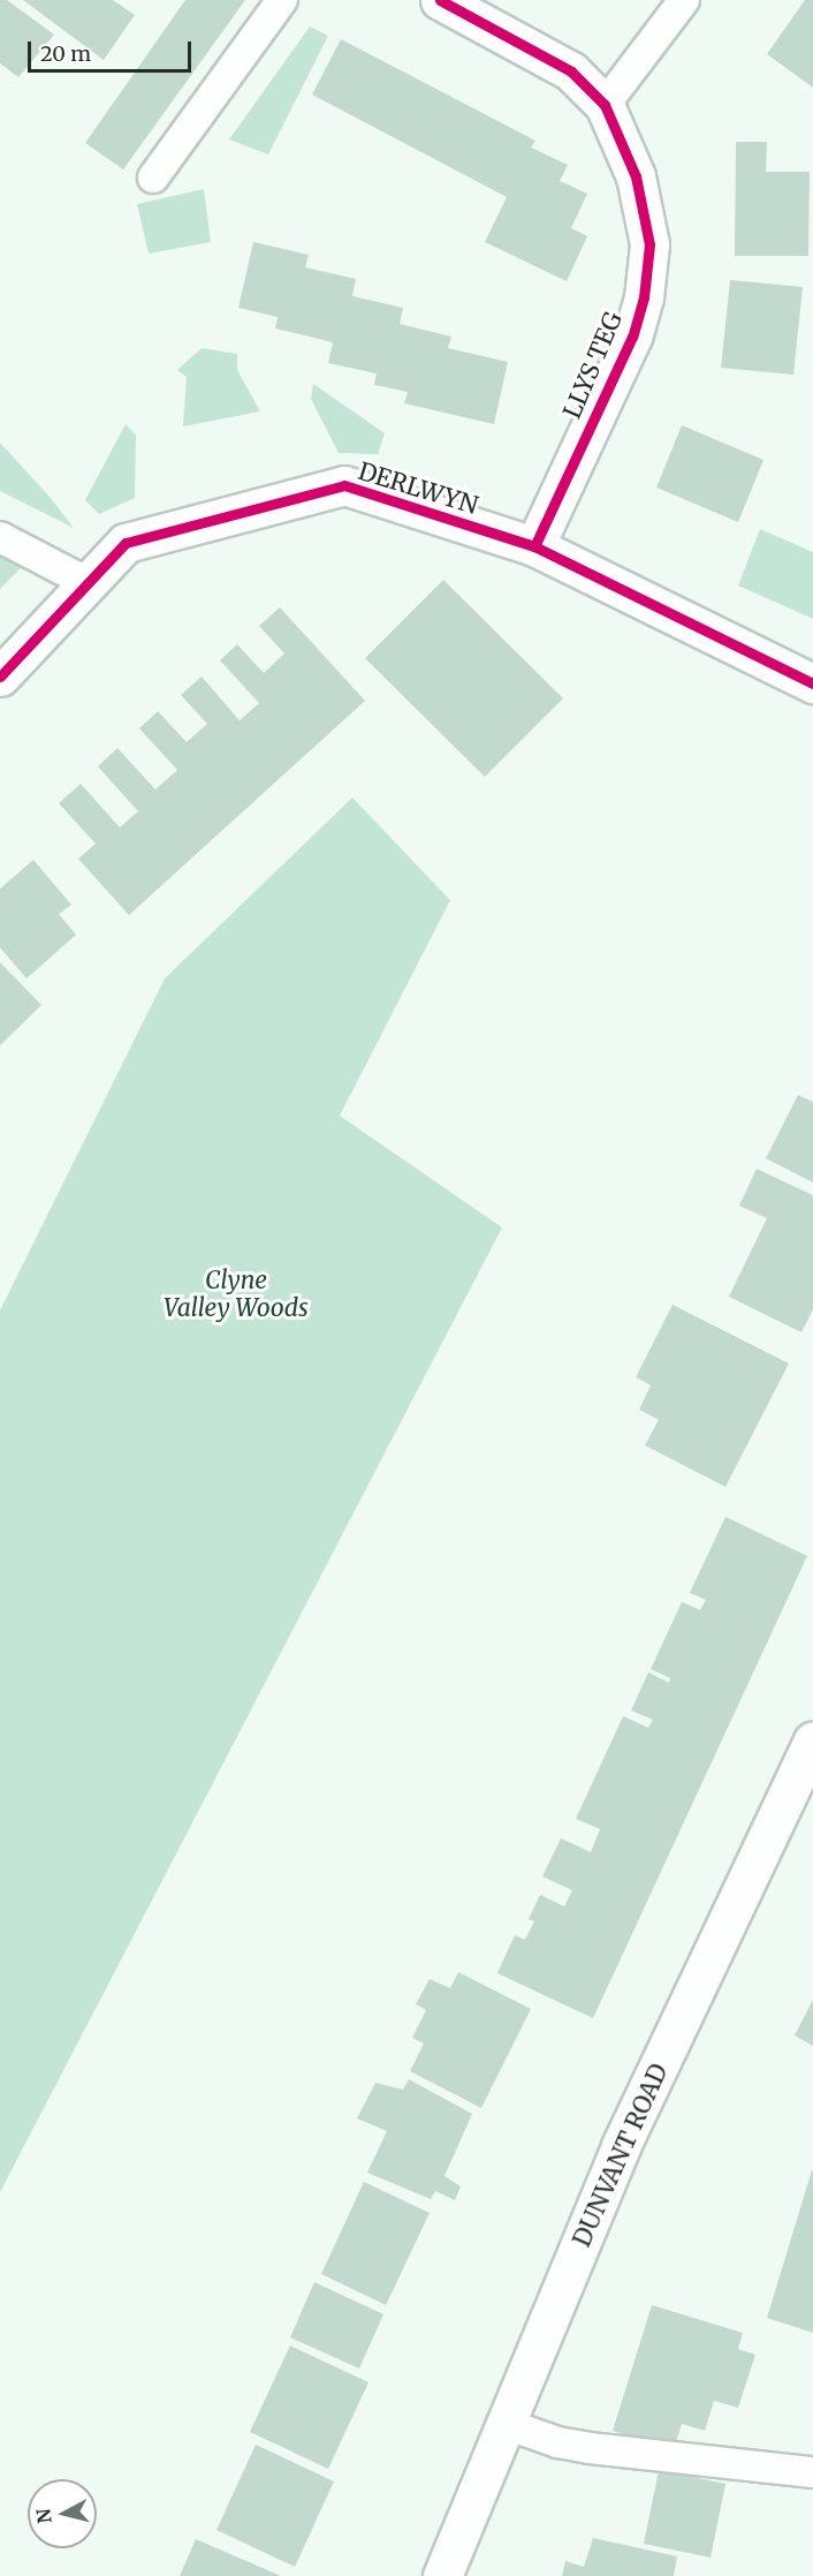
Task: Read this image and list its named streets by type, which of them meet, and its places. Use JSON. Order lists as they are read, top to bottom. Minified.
{"streets":{"street":["LLYS TEG","DERLWYN","DUNVANT ROAD"]},"crossings":[["LLYS TEG","DERLWYN"]],"parks":["Clyne Valley Woods"],"scale_bar":"20 m","north":"left"}
